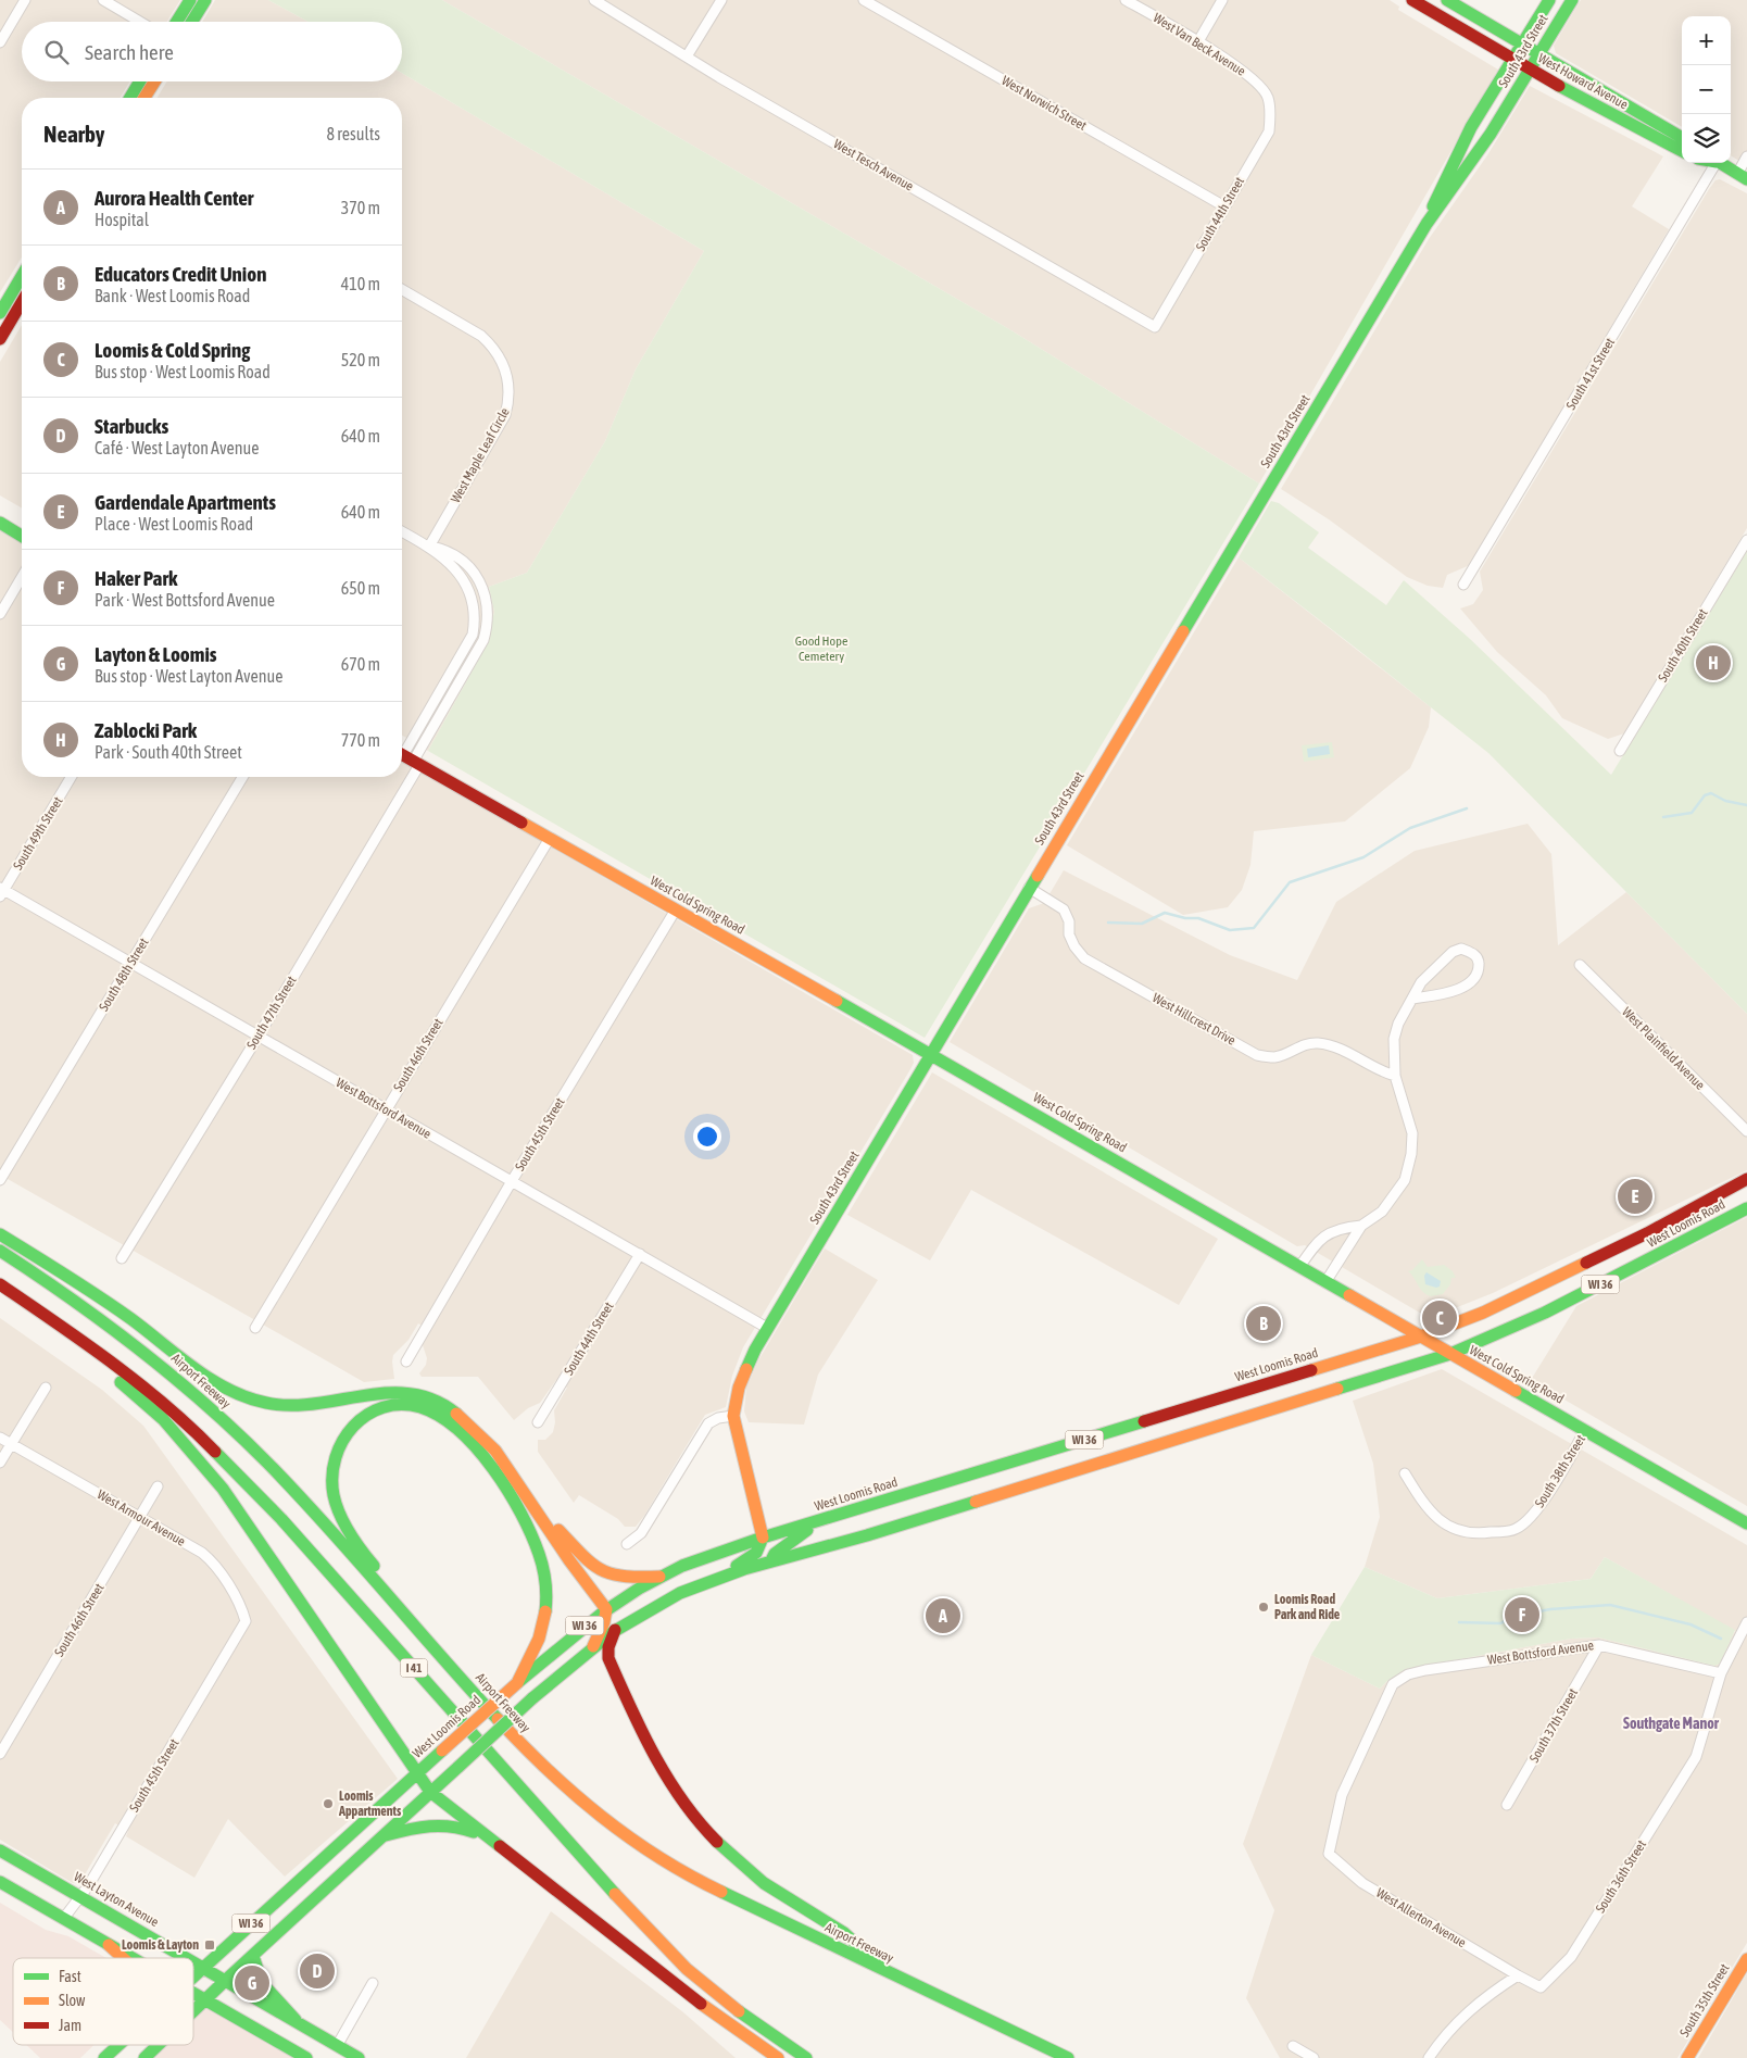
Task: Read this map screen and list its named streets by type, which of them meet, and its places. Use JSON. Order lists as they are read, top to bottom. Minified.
{"streets":{"main road":["South 43rd Street","West Howard Avenue","West Cold Spring Road","West Loomis Road","WI 36","Airport Freeway","I 41","West Layton Avenue","South 35th Street"],"street":["West Van Beck Avenue","West Norwich Street","West Tesch Avenue","South 44th Street","South 41st Street","West Maple Leaf Circle","South 40th Street","South 49th Street","South 48th Street","South 47th Street","West Hillcrest Drive","West Plainfield Avenue","South 46th Street","West Bottsford Avenue","South 45th Street","South 38th Street","West Armour Avenue","South 37th Street","South 36th Street","West Allerton Avenue"]},"crossings":[["West Van Beck Avenue","South 44th Street"],["South 43rd Street","West Howard Avenue"],["South 43rd Street","West Cold Spring Road"],["South 43rd Street","West Hillcrest Drive"],["South 43rd Street","West Bottsford Avenue"],["South 43rd Street","West Loomis Road"],["West Norwich Street","South 44th Street"],["West Tesch Avenue","South 44th Street"],["South 44th Street","West Bottsford Avenue"],["South 49th Street","West Bottsford Avenue"],["West Cold Spring Road","South 46th Street"],["West Cold Spring Road","South 45th Street"],["West Cold Spring Road","West Loomis Road"],["West Cold Spring Road","South 38th Street"],["South 48th Street","West Bottsford Avenue"],["South 47th Street","West Bottsford Avenue"],["South 46th Street","West Bottsford Avenue"],["South 46th Street","West Armour Avenue"],["West Bottsford Avenue","South 45th Street"],["West Bottsford Avenue","South 37th Street"],["West Bottsford Avenue","South 36th Street"],["West Bottsford Avenue","West Allerton Avenue"],["South 45th Street","West Armour Avenue"],["South 45th Street","West Layton Avenue"],["West Loomis Road","West Layton Avenue"],["South 36th Street","West Allerton Avenue"]],"districts":["Southgate Manor"],"parks":["Good Hope Cemetery"],"places":{"other":["Loomis Road Park and Ride","Loomis Appartments"],"transit":["Loomis & Layton"]},"legend":["Fast","Slow","Jam"],"page":{"map_buttons":["+","−"],"search":"Search here","heading":["Nearby","8 results"],"list":[{"mark":"A","name":"Aurora Health Center","note":"Hospital","value":"370 m"},{"mark":"B","name":"Educators Credit Union","note":"Bank · West Loomis Road","value":"410 m"},{"mark":"C","name":"Loomis & Cold Spring","note":"Bus stop · West Loomis Road","value":"520 m"},{"mark":"D","name":"Starbucks","note":"Café · West Layton Avenue","value":"640 m"},{"mark":"E","name":"Gardendale Apartments","note":"Place · West Loomis Road","value":"640 m"},{"mark":"F","name":"Haker Park","note":"Park · West Bottsford Avenue","value":"650 m"},{"mark":"G","name":"Layton & Loomis","note":"Bus stop · West Layton Avenue","value":"670 m"},{"mark":"H","name":"Zablocki Park","note":"Park · South 40th Street","value":"770 m"}],"pins":["H","E","C","B","F","A","D","G"]}}
